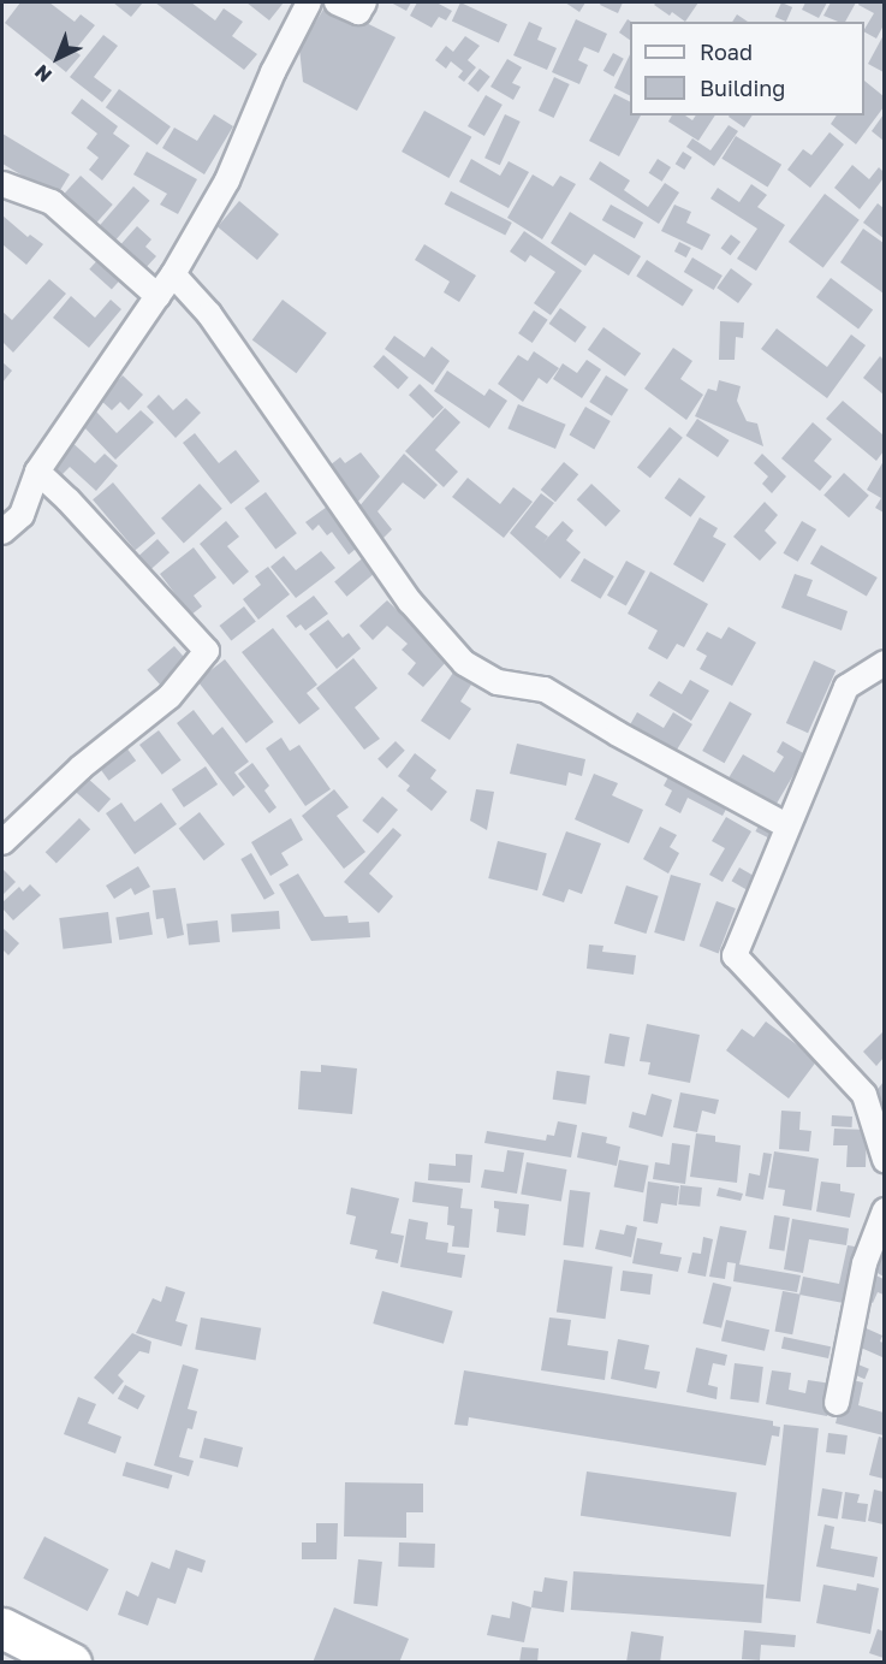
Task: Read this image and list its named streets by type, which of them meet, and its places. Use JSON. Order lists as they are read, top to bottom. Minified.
{"legend":["Road","Building"],"north":"bottom left"}
